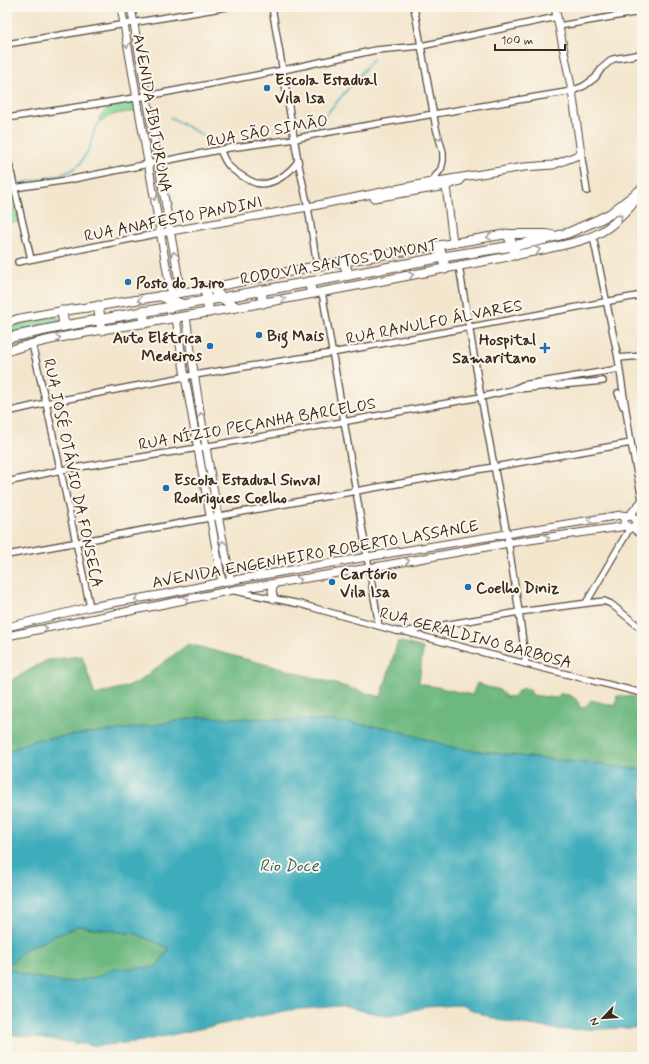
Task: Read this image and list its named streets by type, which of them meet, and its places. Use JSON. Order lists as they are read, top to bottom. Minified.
{"streets":{"highway":["RODOVIA SANTOS DUMONT"],"street":["AVENIDA IBITURUNA","RUA SÃO SIMÃO","RUA ANAFESTO PANDINI","RUA RANULFO ÁLVARES","RUA NÍZIO PEÇANHA BARCELOS","RUA JOSÉ OTÁVIO DA FONSECA","AVENIDA ENGENHEIRO ROBERTO LASSANCE","RUA GERALDINO BARBOSA"]},"crossings":[["AVENIDA IBITURUNA","RUA SÃO SIMÃO"],["AVENIDA IBITURUNA","RUA ANAFESTO PANDINI"],["RUA RANULFO ÁLVARES","RUA JOSÉ OTÁVIO DA FONSECA"],["RUA NÍZIO PEÇANHA BARCELOS","RUA JOSÉ OTÁVIO DA FONSECA"],["RUA JOSÉ OTÁVIO DA FONSECA","AVENIDA ENGENHEIRO ROBERTO LASSANCE"],["AVENIDA ENGENHEIRO ROBERTO LASSANCE","RUA GERALDINO BARBOSA"]],"water":["Rio Doce"],"places":{"other":["Escola Estadual Vila Isa","Posto do Jairo","Big Mais","Auto Elétrica Medeiros","Escola Estadual Sinval Rodrigues Coelho","Cartório Vila Isa","Coelho Diniz"],"health":["Hospital Samaritano"]},"scale_bar":"100 m","north":"bottom left"}
